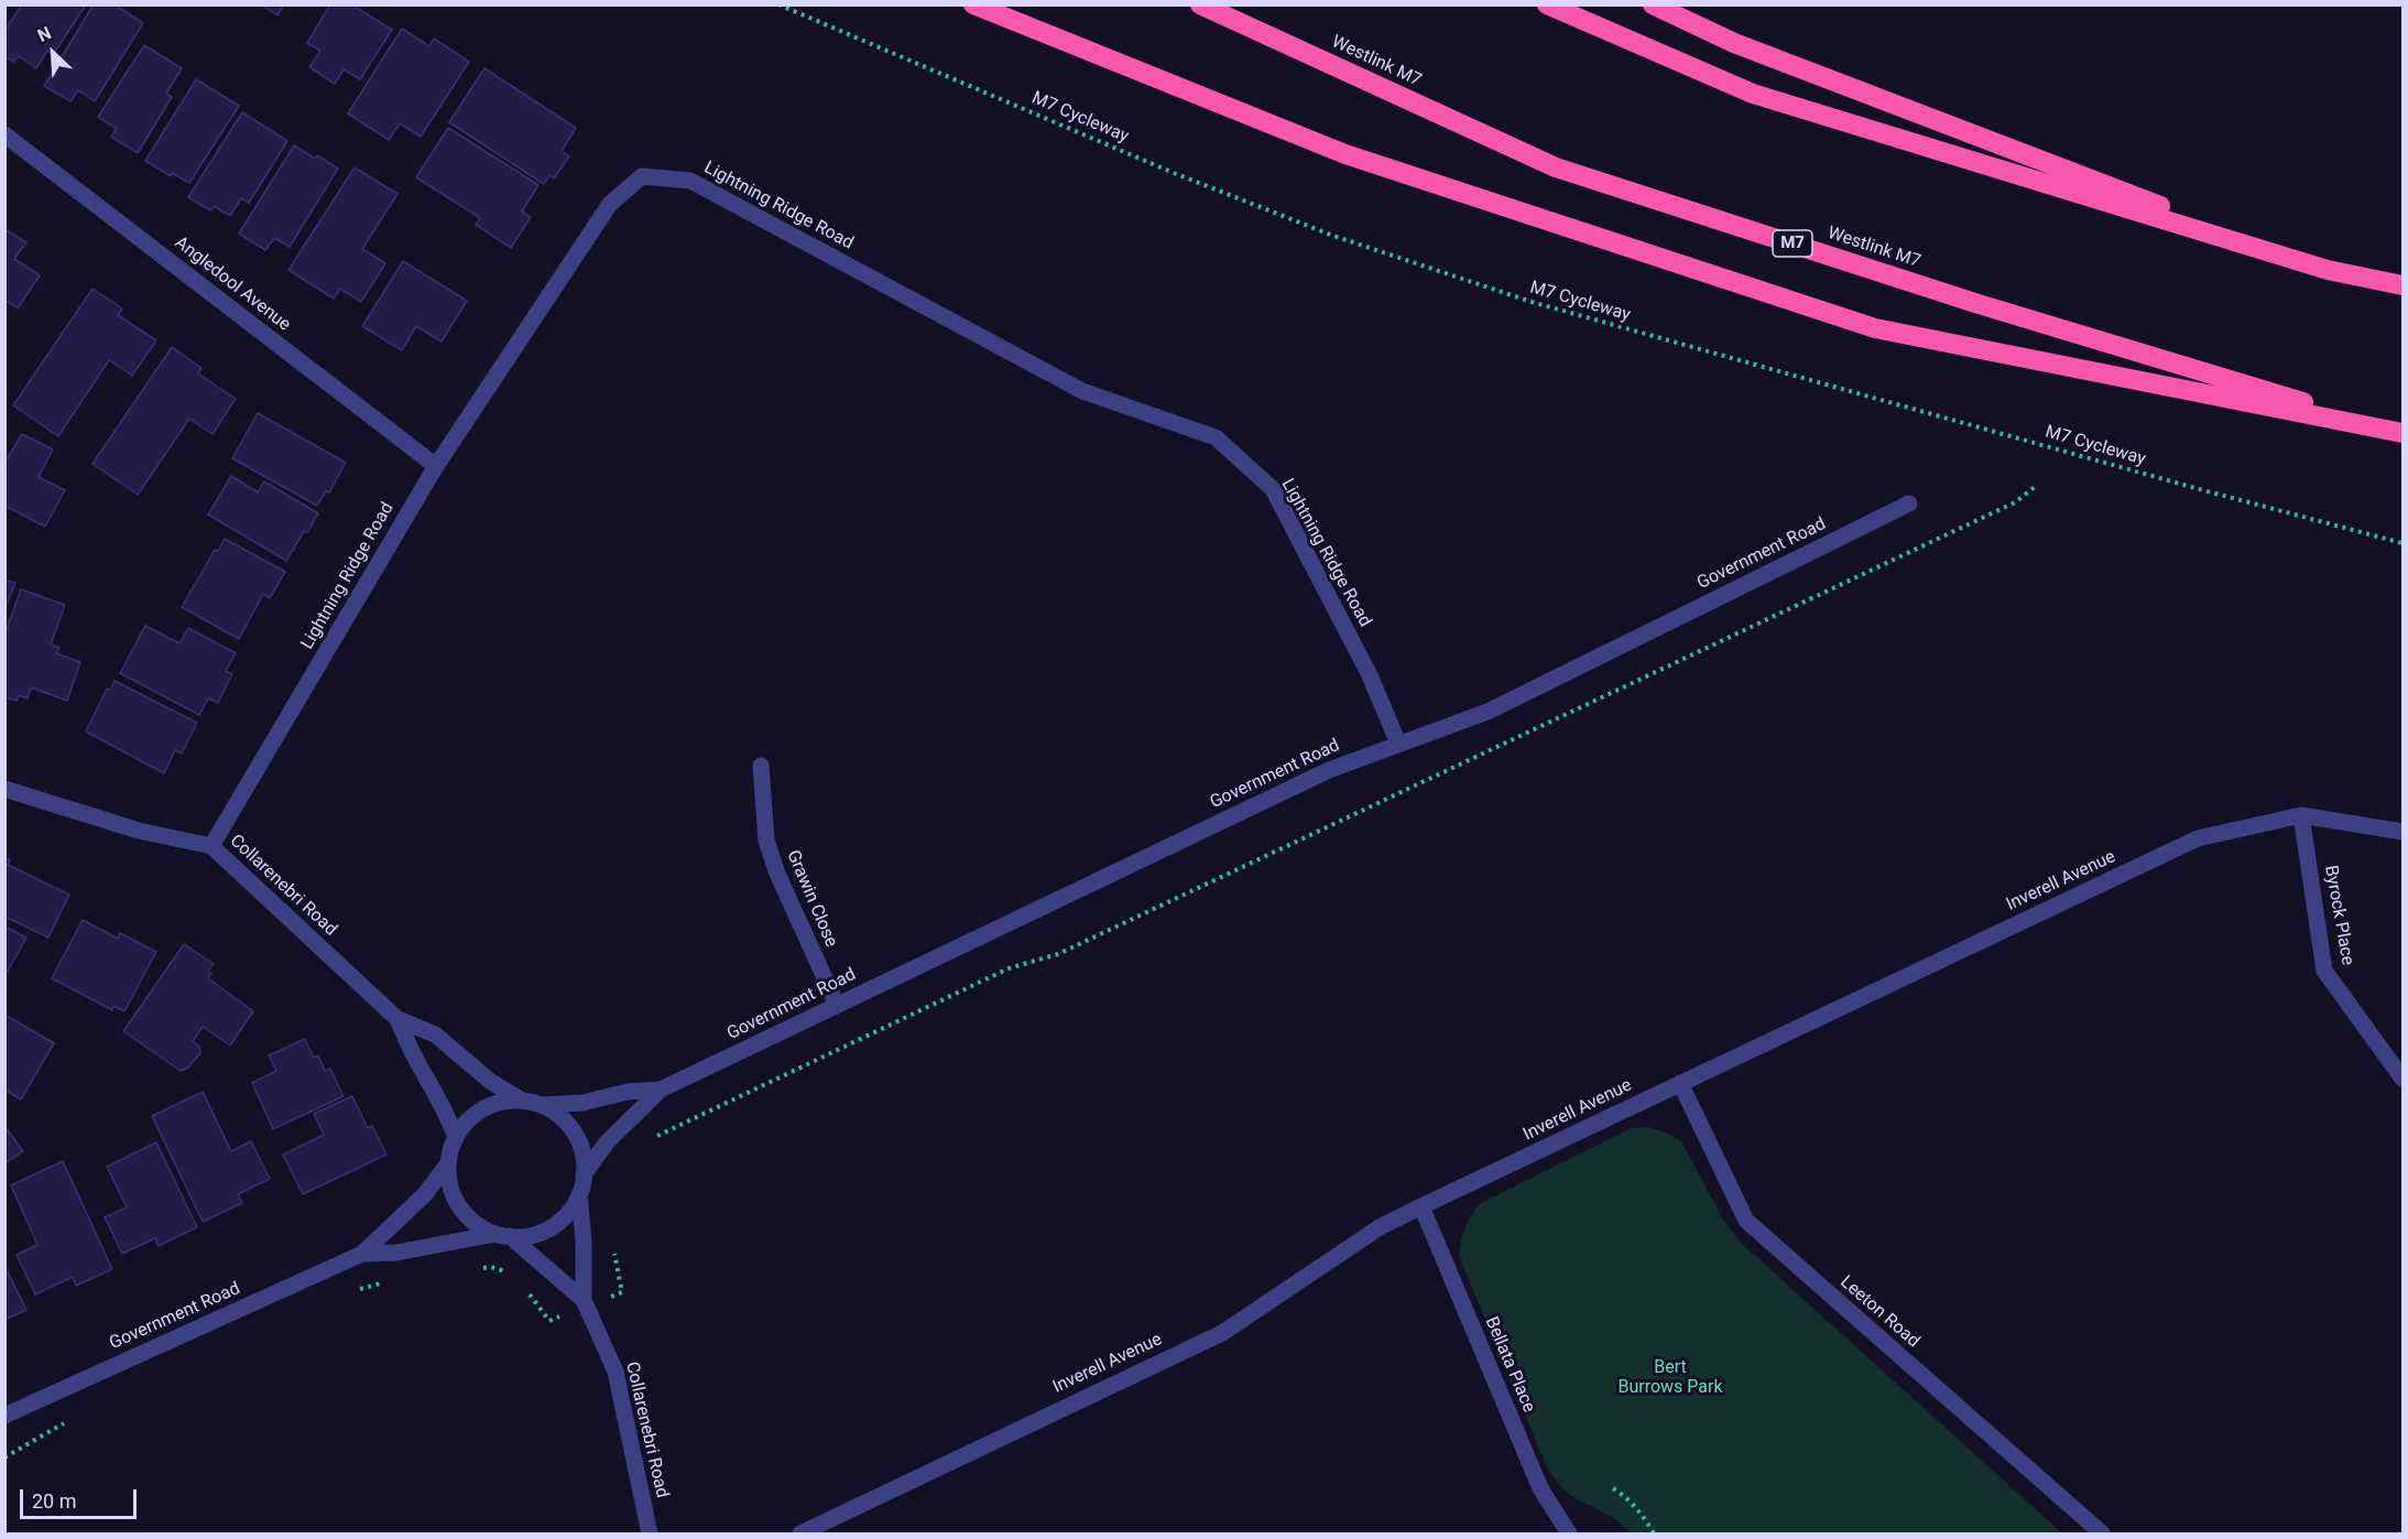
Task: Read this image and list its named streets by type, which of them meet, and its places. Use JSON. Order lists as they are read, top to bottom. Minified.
{"streets":{"highway":["Westlink M7","M7"],"street":["Lightning Ridge Road","Angledool Avenue","Government Road","Inverell Avenue","Collarenebri Road","Grawin Close","Byrock Place","Leeton Road","Bellata Place"],"path":["M7 Cycleway"]},"crossings":[["Lightning Ridge Road","Angledool Avenue"],["Lightning Ridge Road","Government Road"],["Lightning Ridge Road","Collarenebri Road"],["Government Road","Collarenebri Road"],["Government Road","Grawin Close"],["Inverell Avenue","Byrock Place"],["Inverell Avenue","Leeton Road"],["Inverell Avenue","Bellata Place"]],"parks":["Bert Burrows Park"],"scale_bar":"20 m","north":"top left"}
